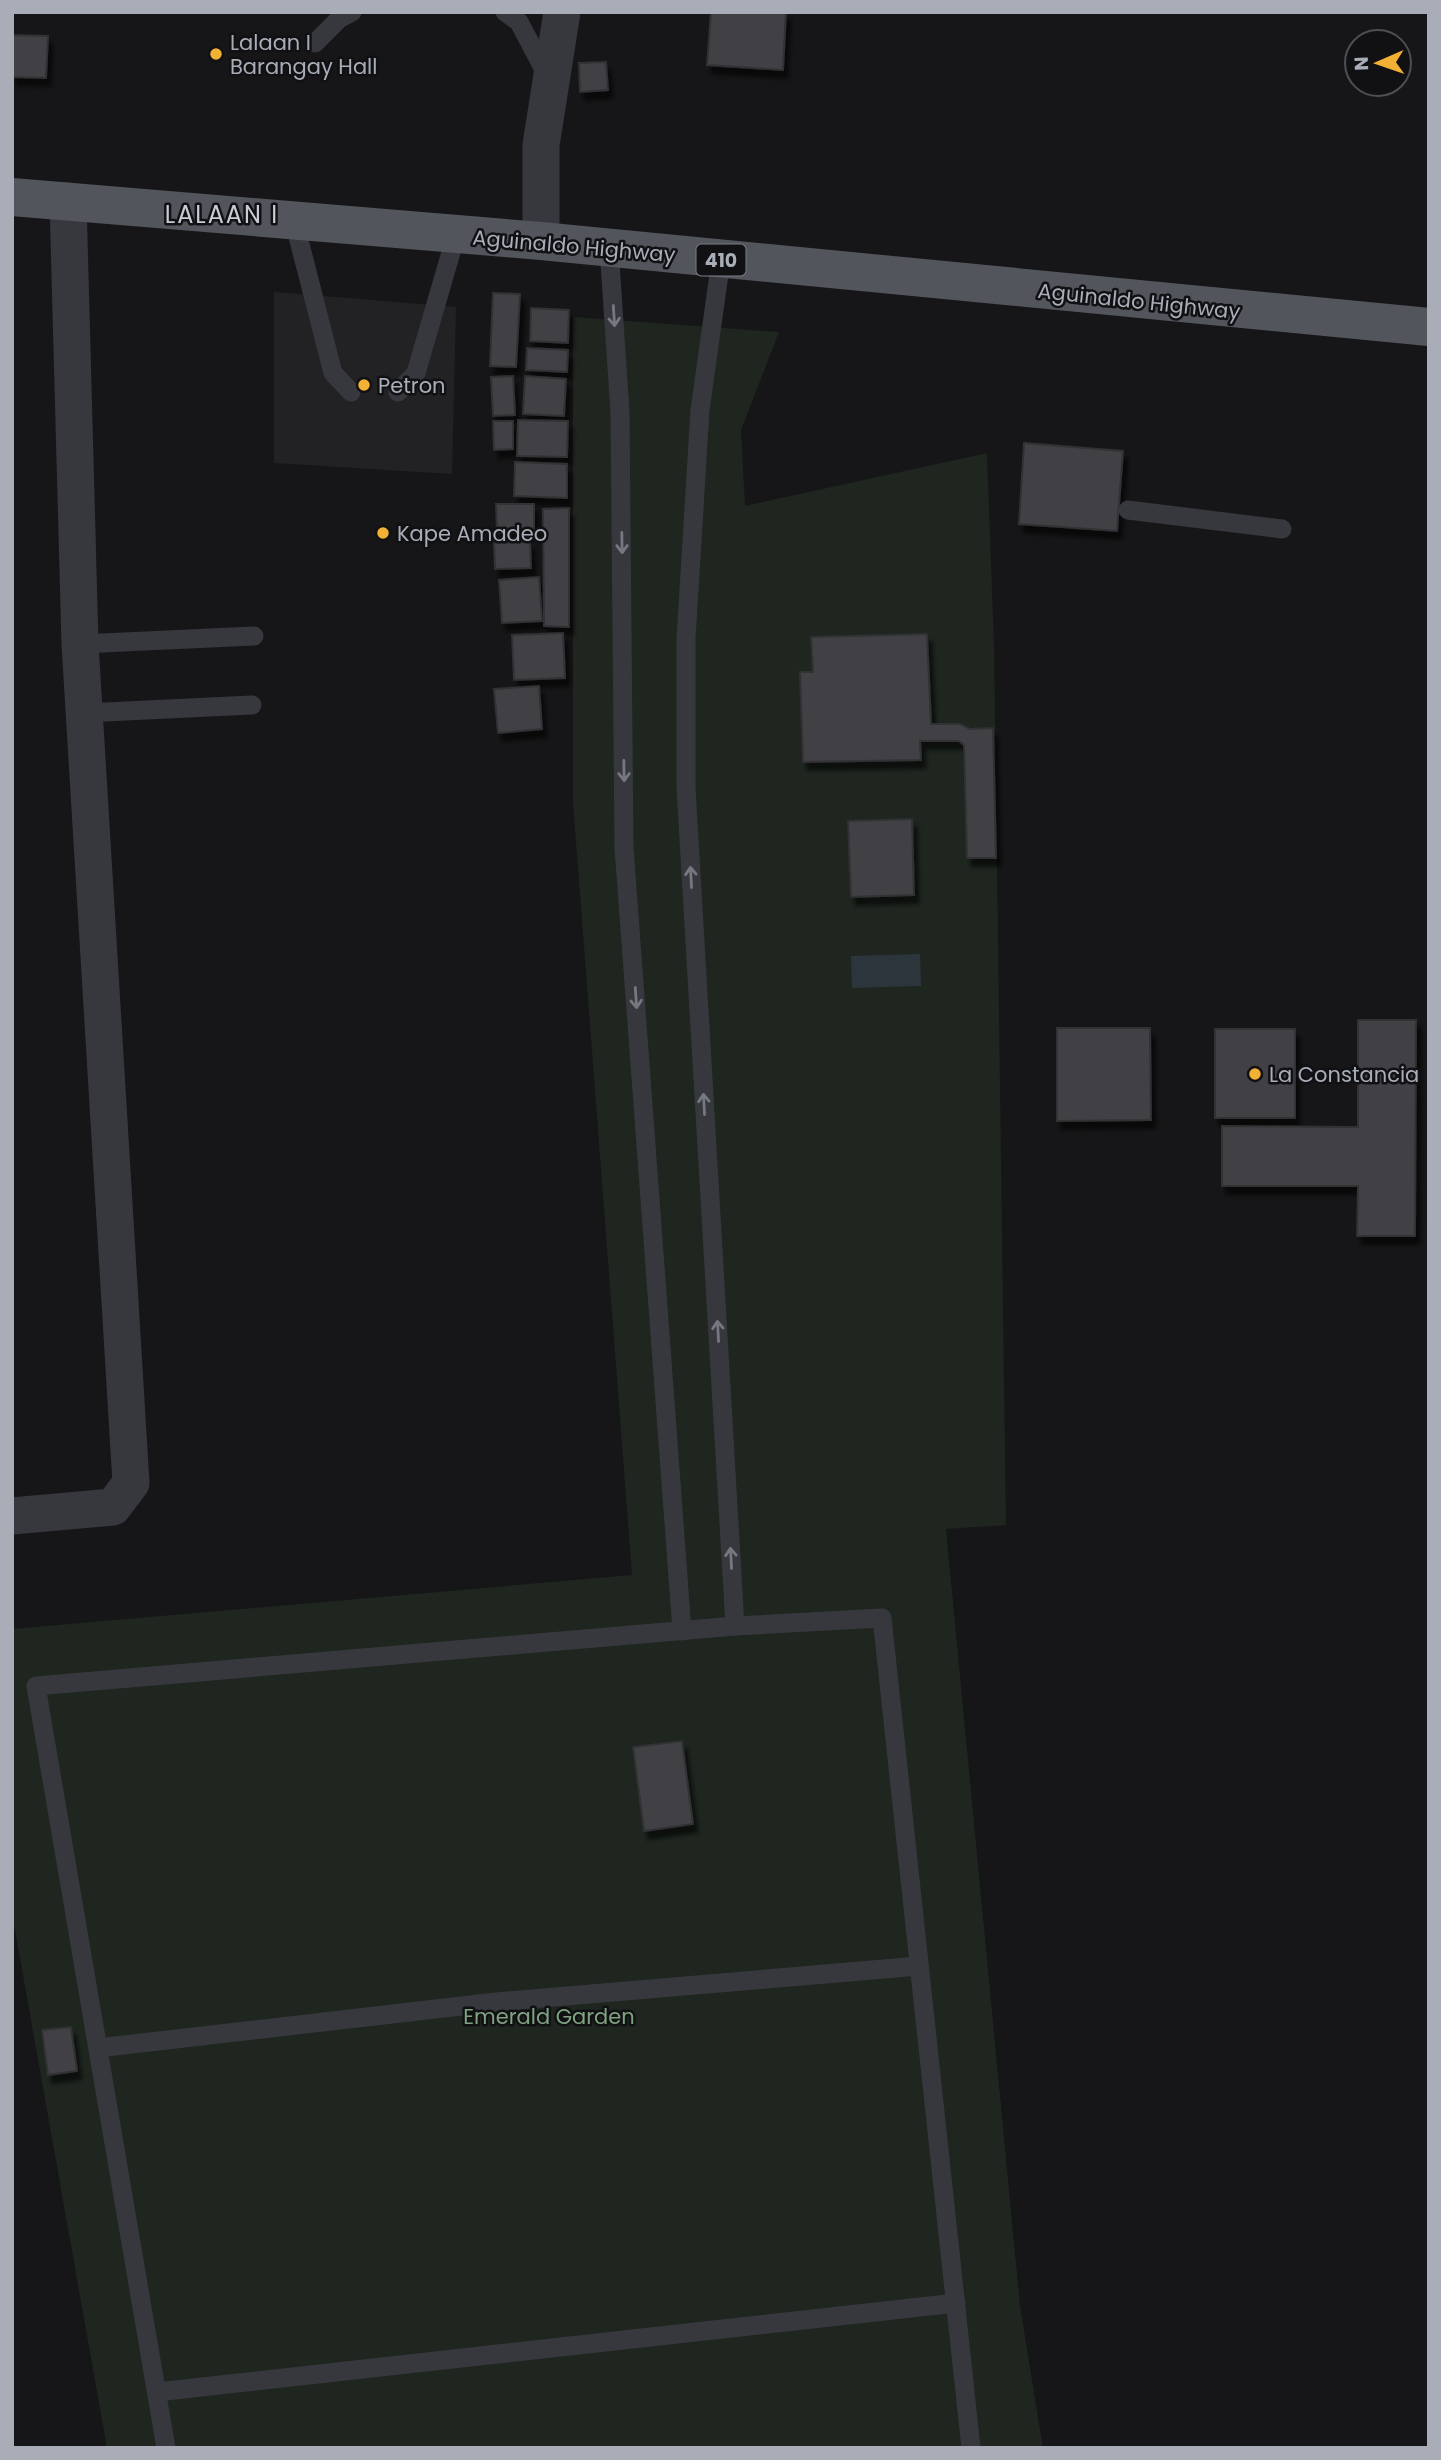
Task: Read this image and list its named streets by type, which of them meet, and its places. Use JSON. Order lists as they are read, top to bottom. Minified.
{"streets":{"main road":["Aguinaldo Highway","410"]},"districts":["LALAAN I"],"parks":["Emerald Garden"],"places":["Lalaan I Barangay Hall","Petron","Kape Amadeo","La Constancia"],"north":"left"}
